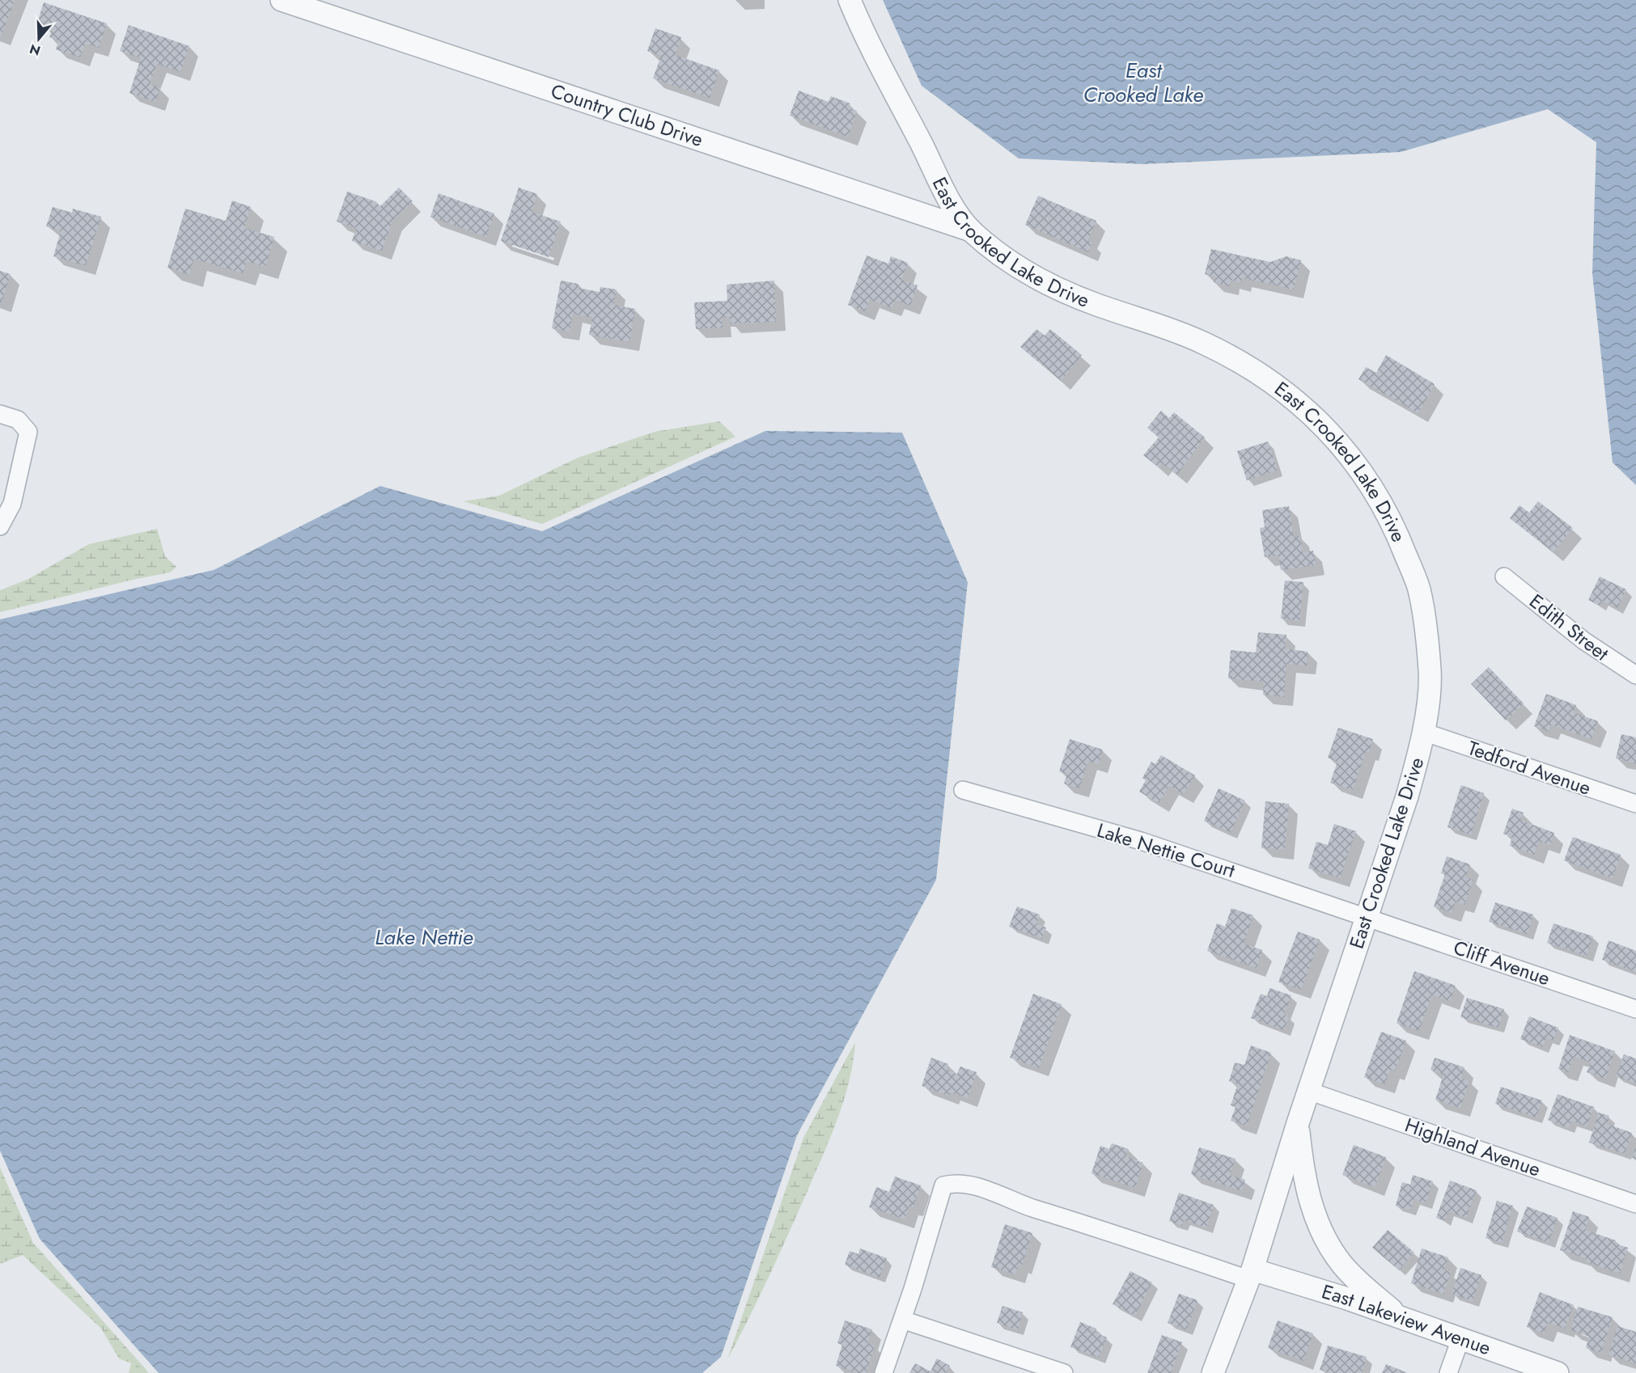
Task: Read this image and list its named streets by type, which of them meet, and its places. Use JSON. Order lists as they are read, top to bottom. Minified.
{"streets":{"street":["Country Club Drive","East Crooked Lake Drive","Edith Street","Tedford Avenue","Lake Nettie Court","Cliff Avenue","Highland Avenue","East Lakeview Avenue"]},"crossings":[["Country Club Drive","East Crooked Lake Drive"],["East Crooked Lake Drive","Tedford Avenue"],["East Crooked Lake Drive","Lake Nettie Court"],["East Crooked Lake Drive","Cliff Avenue"],["East Crooked Lake Drive","Highland Avenue"],["East Crooked Lake Drive","East Lakeview Avenue"],["Lake Nettie Court","Cliff Avenue"]],"water":["East Crooked Lake","Lake Nettie"],"north":"bottom"}
